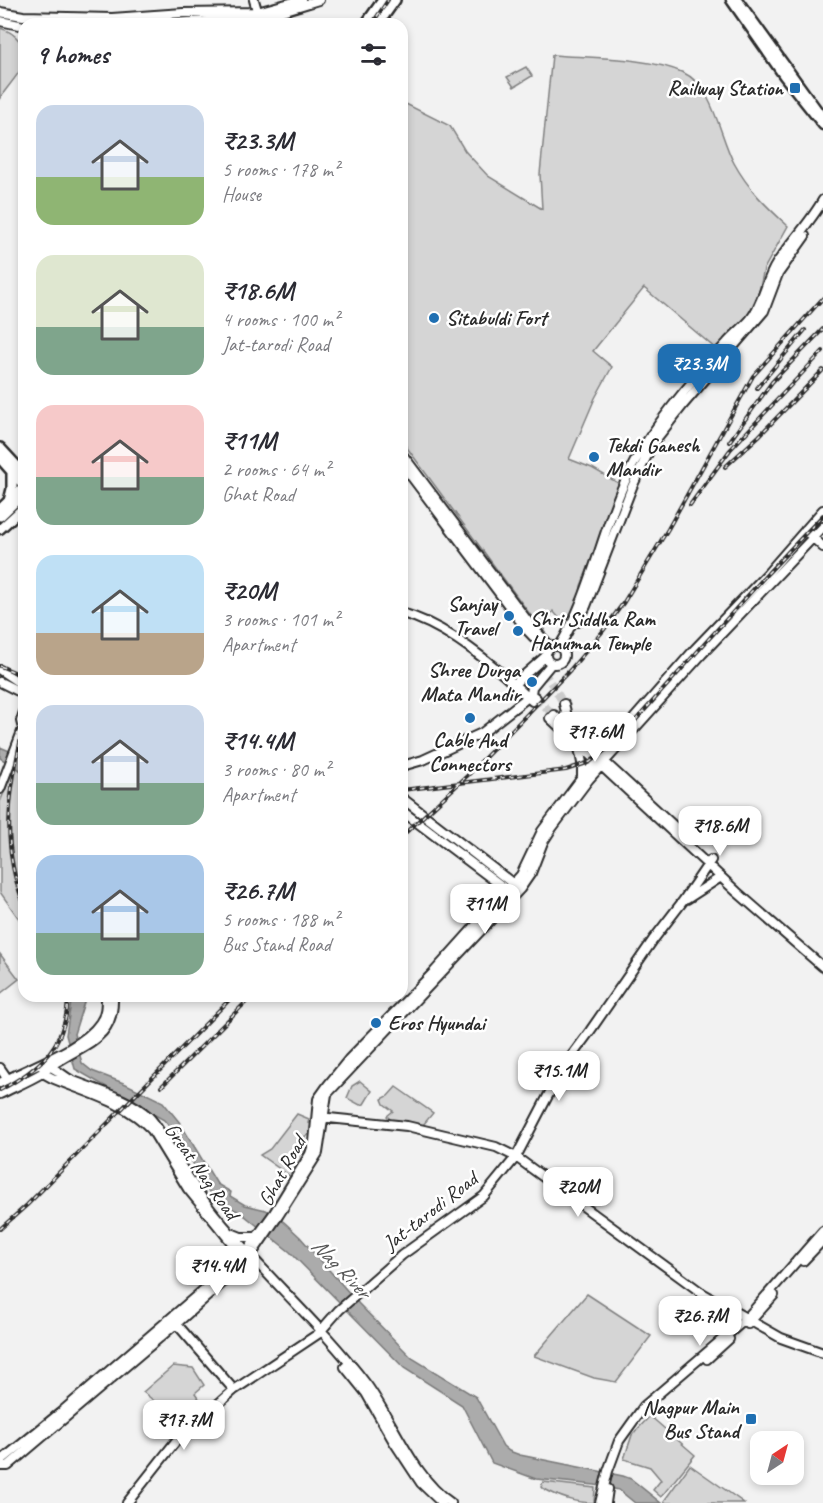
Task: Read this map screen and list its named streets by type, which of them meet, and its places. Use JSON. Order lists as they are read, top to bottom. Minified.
{"streets":{"main road":["Great Nag Road","Ghat Road","Jat-tarodi Road"]},"crossings":[["Great Nag Road","Ghat Road"],["Great Nag Road","Jat-tarodi Road"]],"water":["Nag River"],"places":{"transit":["Railway Station","Nagpur Main Bus Stand"],"other":["Sitabuldi Fort","Tekdi Ganesh Mandir","Sanjay Travel","Shri Siddha Ram Hanuman Temple","Shree Durga Mata Mandir","Cable And Connectors","Eros Hyundai"]},"north":"top right","page":{"heading":"9 homes","list":[{"name":"₹23.3M","note":"5 rooms · 178 m² · House"},{"name":"₹18.6M","note":"4 rooms · 100 m² · Jat-tarodi Road"},{"name":"₹11M","note":"2 rooms · 64 m² · Ghat Road"},{"name":"₹20M","note":"3 rooms · 101 m² · Apartment"},{"name":"₹14.4M","note":"3 rooms · 80 m² · Apartment"},{"name":"₹26.7M","note":"5 rooms · 188 m² · Bus Stand Road"}],"price":["₹23.3M","₹17.6M","₹18.6M","₹11M","₹15.1M","₹20M","₹14.4M","₹26.7M","₹17.7M"]}}
